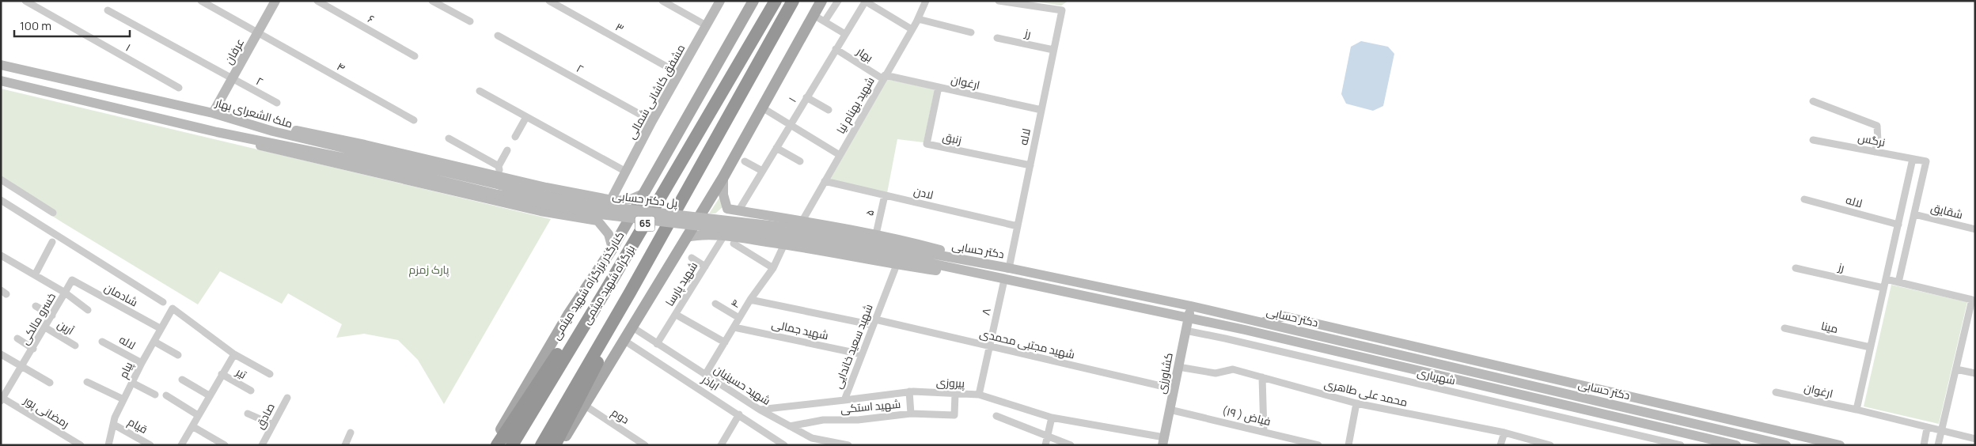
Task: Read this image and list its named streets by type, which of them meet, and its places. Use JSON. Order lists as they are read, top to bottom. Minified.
{"streets":{"highway":["65","بزرگراه شهید میثمی"],"main road":["عرفان","مشفق کاشانی شمالی","ملک الشعرای بهار","پل دکتر حسابی","دکتر حسابی","کنارگذر بزرگراه شهید میثمی","کشاورزی"],"street":["۶","۳","رز","۱","بهار","۴","۲","ارغوان","شهید بهنام نیا","لاله","زنبق","نرگس","لادن","شقایق","۵","شهید پارسا","شادمان","۸","خسرو مالکی","آرین","مینا","شهید جمالی","شهید مجتبی محمدی","شهید سعید خاندایی","پیام","تیر","شهریاری","اباذر","پیروزی","شهید حسینیان","محمد علی طاهری","شهید استکی","رمضانی پور","صادق","دوم","فیاض ( ۱۹)","قیام"]},"crossings":[["۳","مشفق کاشانی شمالی"],["رز","لاله"],["۱","عرفان"],["۱","بهار"],["۱","۲"],["عرفان","۴"],["عرفان","۲"],["عرفان","ملک الشعرای بهار"],["بهار","ارغوان"],["بهار","شهید بهنام نیا"],["۴","پل دکتر حسابی"],["۴","دکتر حسابی"],["۴","شهید جمالی"],["۴","شهید مجتبی محمدی"],["۴","شهید حسینیان"],["۲","مشفق کاشانی شمالی"],["ارغوان","شهید بهنام نیا"],["ارغوان","لاله"],["ارغوان","زنبق"],["شهید بهنام نیا","لادن"],["ملک الشعرای بهار","پل دکتر حسابی"],["لاله","زنبق"],["لاله","لادن"],["لاله","دکتر حسابی"],["لاله","پیام"],["نرگس","شقایق"],["لادن","۵"],["پل دکتر حسابی","دکتر حسابی"],["دکتر حسابی","۸"],["دکتر حسابی","کشاورزی"],["شهید پارسا","شهید حسینیان"],["شادمان","خسرو مالکی"],["شادمان","پیام"],["۸","شهید مجتبی محمدی"],["۸","پیروزی"],["خسرو مالکی","آرین"],["خسرو مالکی","رمضانی پور"],["شهید جمالی","شهید سعید خاندایی"],["شهید مجتبی محمدی","شهید سعید خاندایی"],["شهید مجتبی محمدی","کشاورزی"],["شهید سعید خاندایی","پیروزی"],["شهید سعید خاندایی","شهید حسینیان"],["پیام","قیام"],["کشاورزی","شهریاری"],["کشاورزی","پیروزی"],["کشاورزی","محمد علی طاهری"],["کشاورزی","فیاض ( ۱۹)"],["پیروزی","شهید استکی"],["شهید حسینیان","شهید استکی"]],"parks":["پارک زمزم"],"scale_bar":"100 m"}
